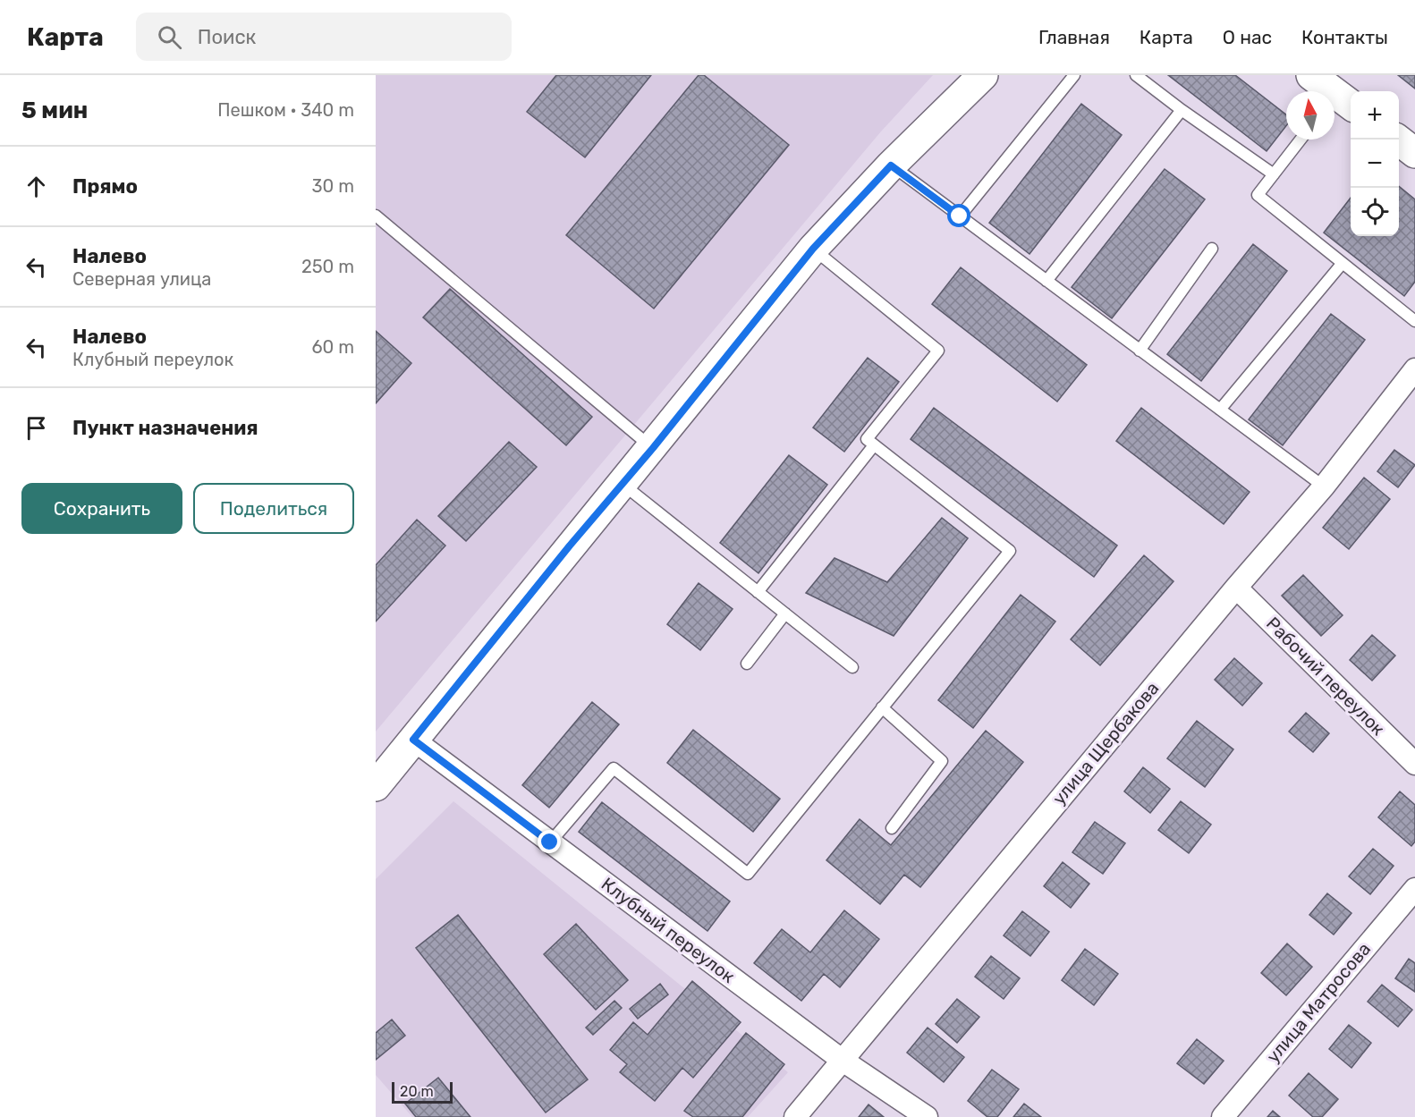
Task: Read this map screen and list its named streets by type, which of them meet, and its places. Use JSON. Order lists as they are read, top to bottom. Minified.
{"streets":{"street":["Рабочий переулок","улица Щербакова","Клубный переулок","улица Матросова"]},"crossings":[["Рабочий переулок","улица Щербакова"],["улица Щербакова","Клубный переулок"]],"scale_bar":"20 m","north":"top","page":{"header":"Карта","search":"Поиск","nav":["Главная","Карта","О нас","Контакты"],"heading":["5 мин","Пешком · 340 m"],"map_buttons":["+","−"],"list":[["Прямо","30 m"],["Налево","Северная улица","250 m"],["Налево","Клубный переулок","60 m"],"Пункт назначения"],"buttons":["Сохранить","Поделиться"],"scale":"20 m"}}
